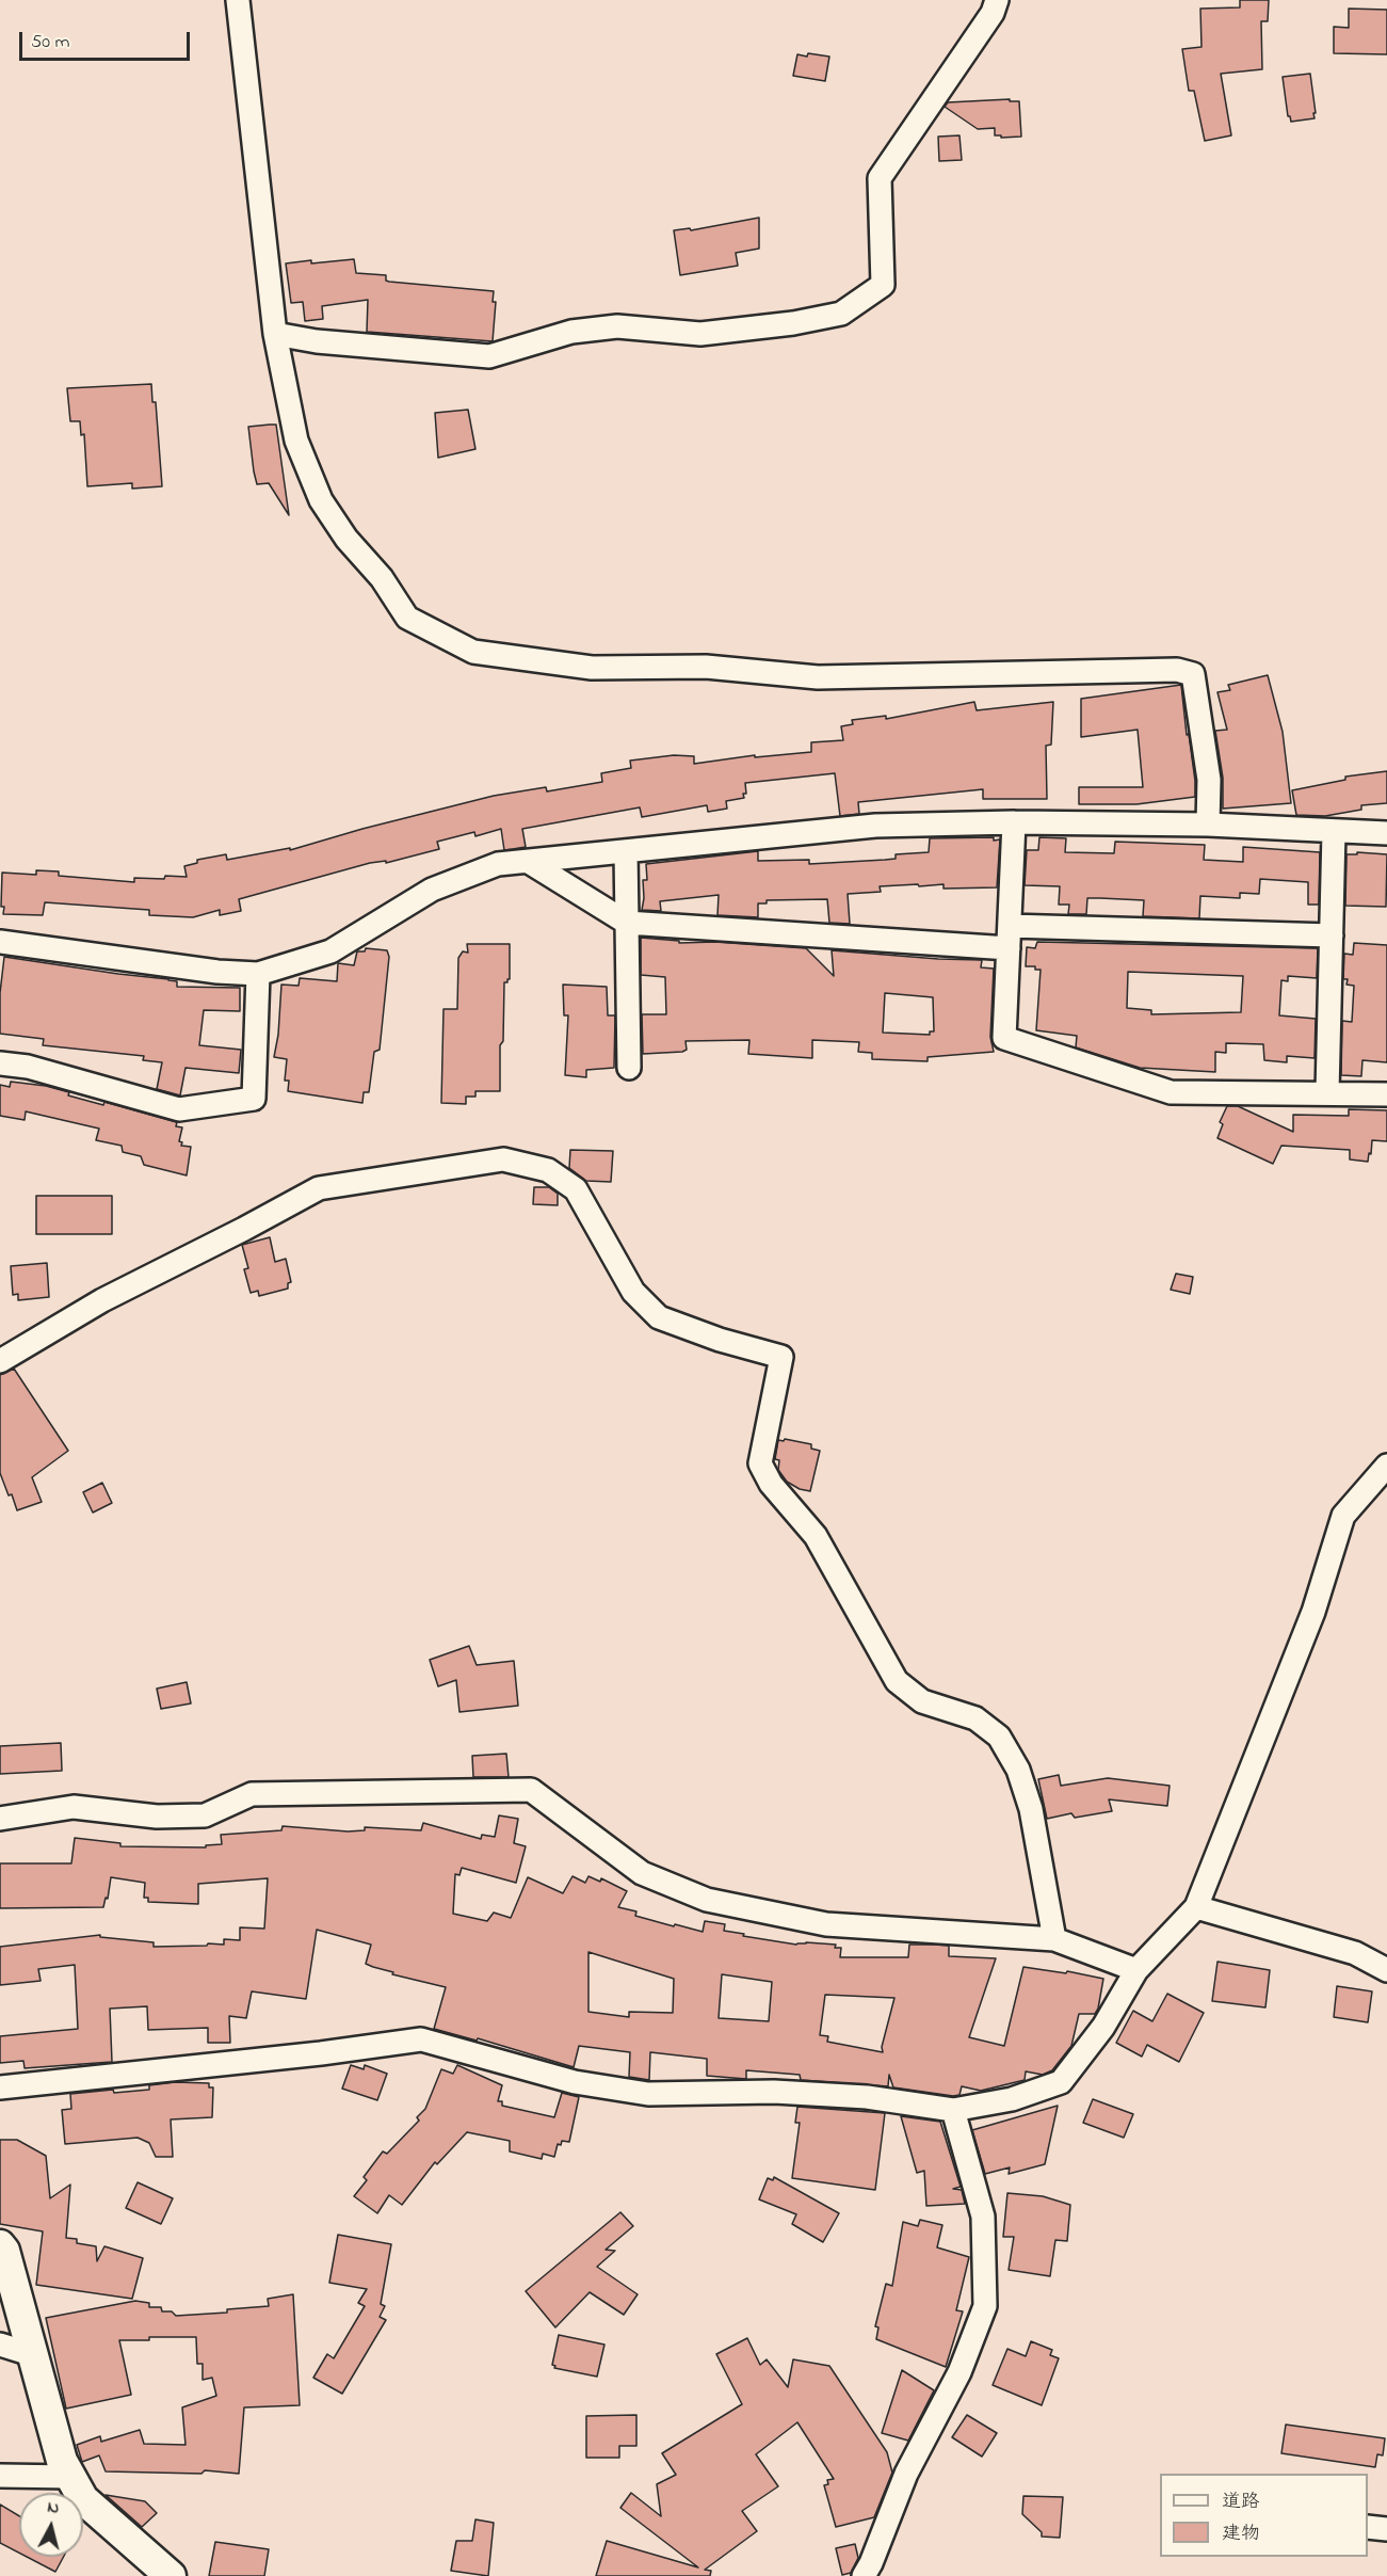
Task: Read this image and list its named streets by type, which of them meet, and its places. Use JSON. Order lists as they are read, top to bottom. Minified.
{"legend":["道路","建物"],"scale_bar":"50 m","north":"top"}
